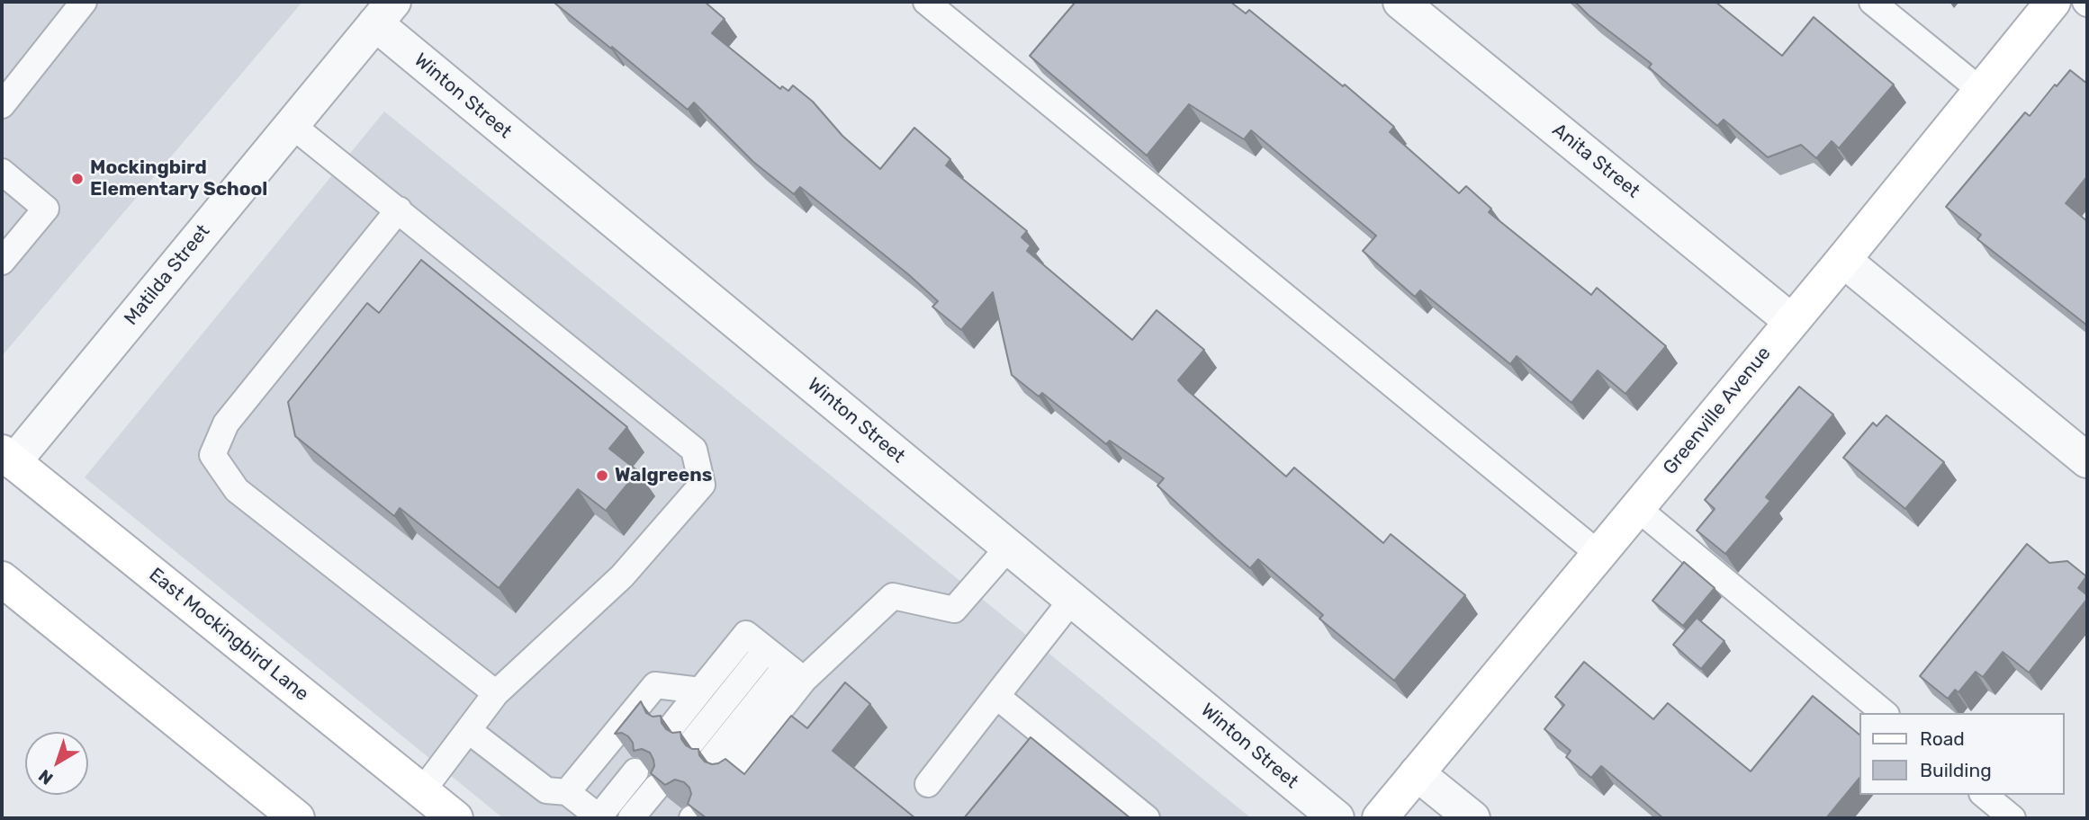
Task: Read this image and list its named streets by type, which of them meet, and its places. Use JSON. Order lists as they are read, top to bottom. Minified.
{"streets":{"main road":["Greenville Avenue","East Mockingbird Lane"],"street":["Winton Street","Anita Street","Matilda Street"]},"crossings":[["Winton Street","Matilda Street"],["Anita Street","Greenville Avenue"],["Matilda Street","East Mockingbird Lane"]],"places":["Mockingbird Elementary School","Walgreens"],"legend":["Road","Building"],"north":"bottom left"}
